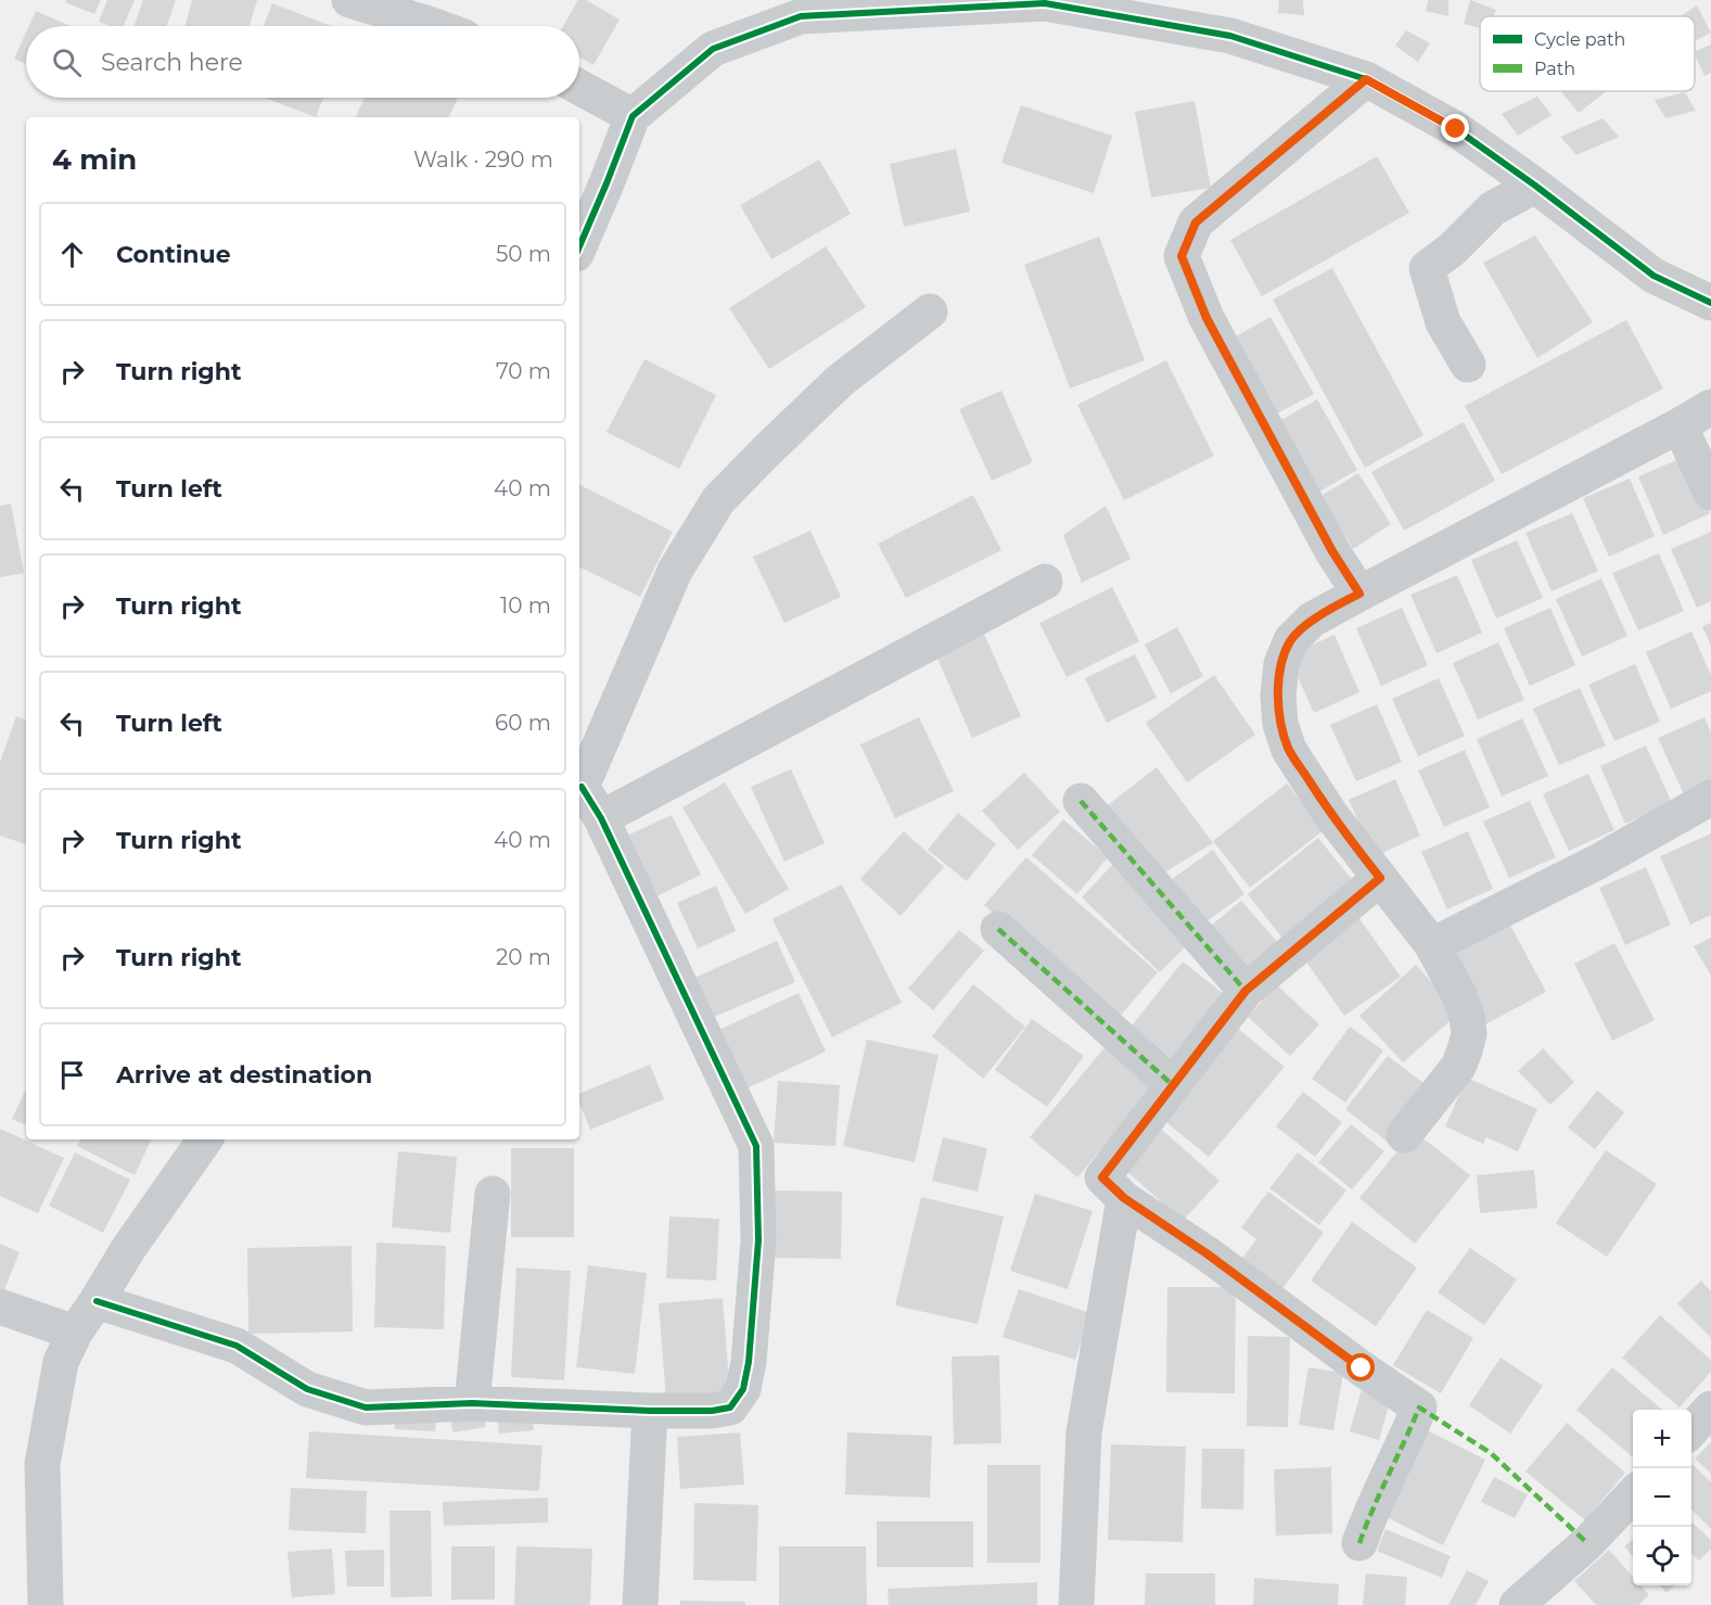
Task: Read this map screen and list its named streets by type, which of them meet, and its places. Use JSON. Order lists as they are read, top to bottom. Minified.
{"legend":["Cycle path","Path"],"page":{"search":"Search here","heading":["4 min","Walk · 290 m"],"list":[["Continue","50 m"],["Turn right","70 m"],["Turn left","40 m"],["Turn right","10 m"],["Turn left","60 m"],["Turn right","40 m"],["Turn right","20 m"],"Arrive at destination"],"map_buttons":["+","−"]}}
